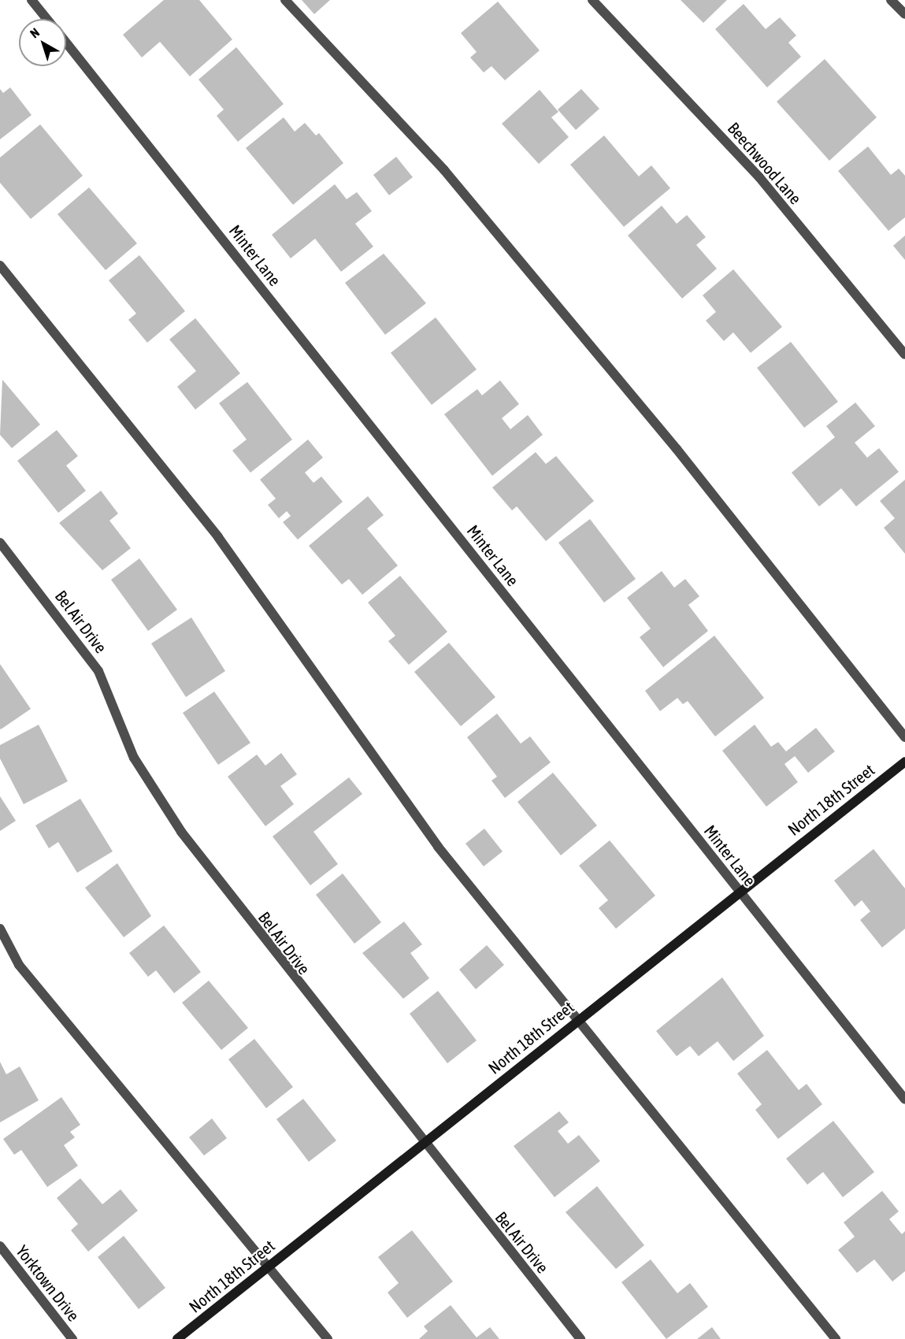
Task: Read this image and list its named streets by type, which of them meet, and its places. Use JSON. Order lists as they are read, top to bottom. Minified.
{"streets":{"street":["Beechwood Lane","Minter Lane","Bel Air Drive","North 18th Street","Yorktown Drive"]},"crossings":[["Minter Lane","North 18th Street"],["Bel Air Drive","North 18th Street"]],"north":"top left"}
